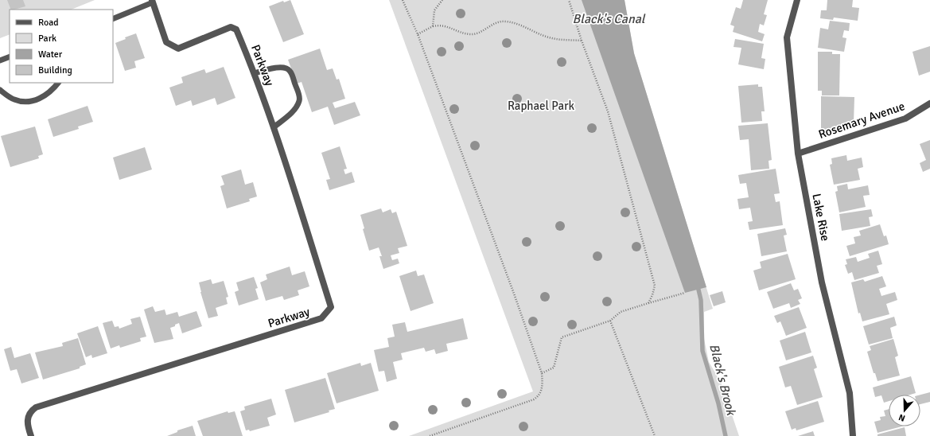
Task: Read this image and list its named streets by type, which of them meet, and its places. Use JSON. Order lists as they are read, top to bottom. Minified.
{"streets":{"street":["Parkway","Rosemary Avenue","Lake Rise"]},"crossings":[["Rosemary Avenue","Lake Rise"]],"water":["Black's Canal","Black's Brook"],"parks":["Raphael Park"],"legend":["Road","Park","Water","Building"],"north":"bottom"}
